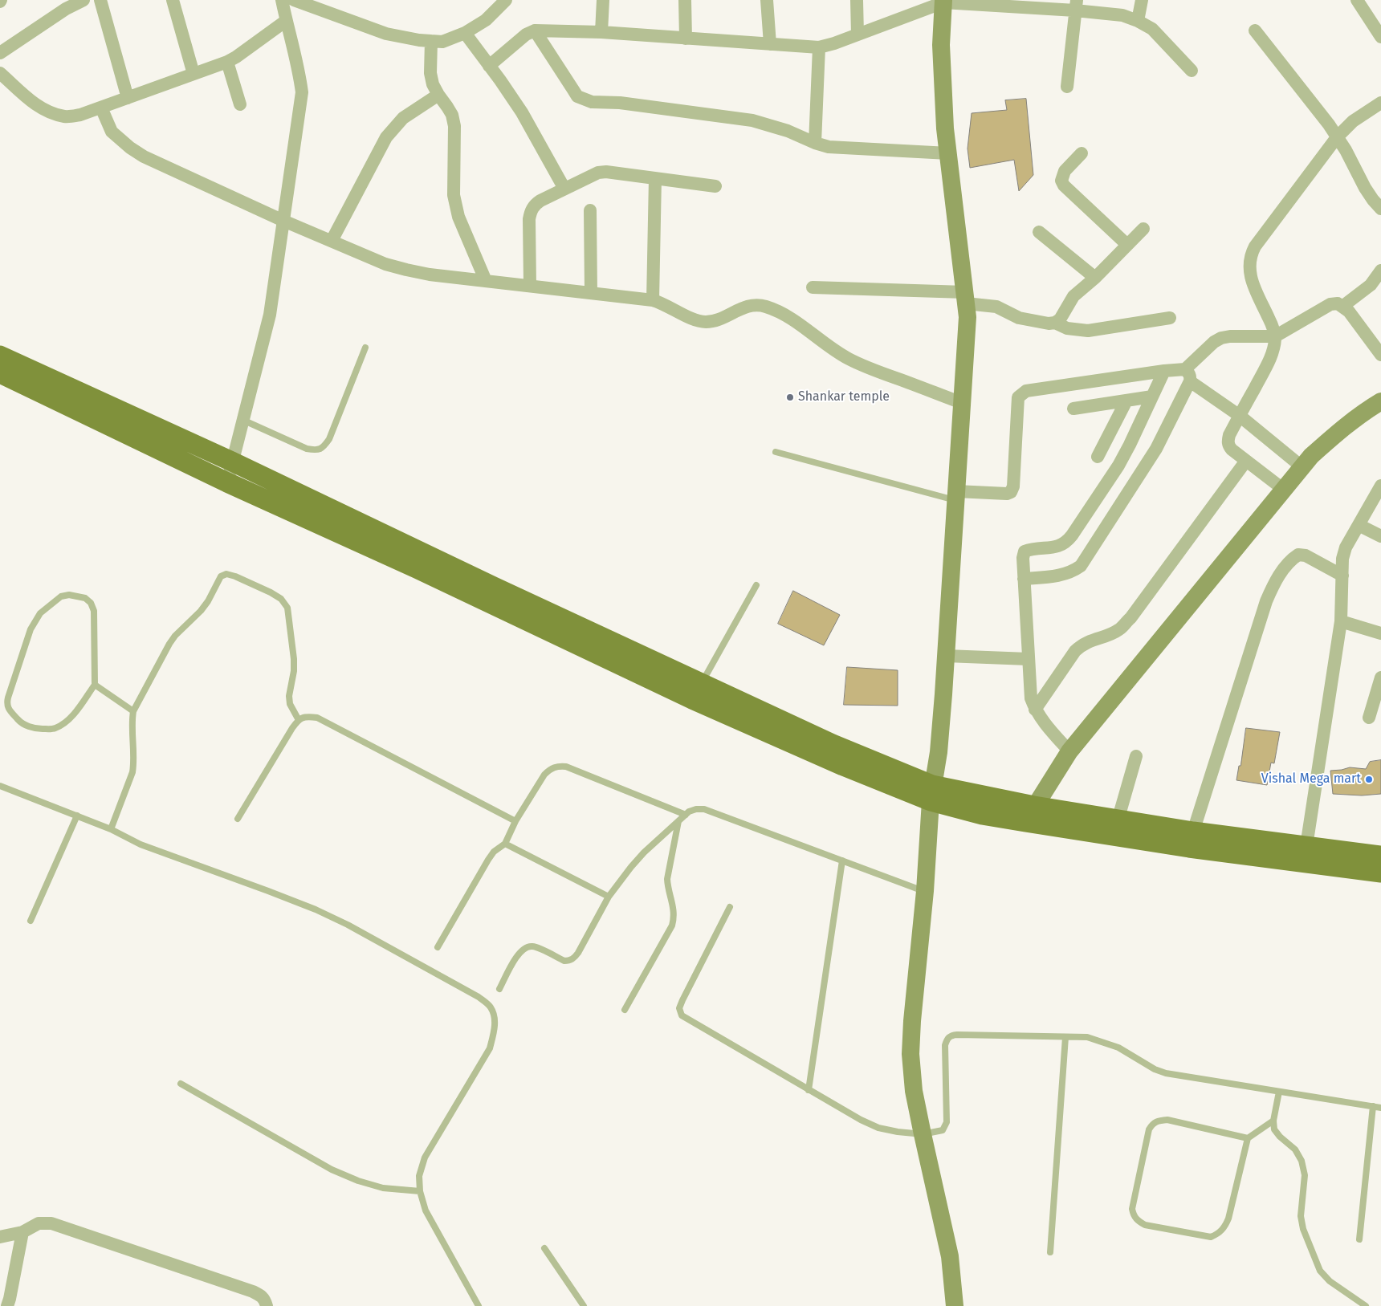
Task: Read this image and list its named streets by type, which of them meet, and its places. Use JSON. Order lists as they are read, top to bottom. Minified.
{"places":["Shankar temple","Vishal Mega mart"]}
